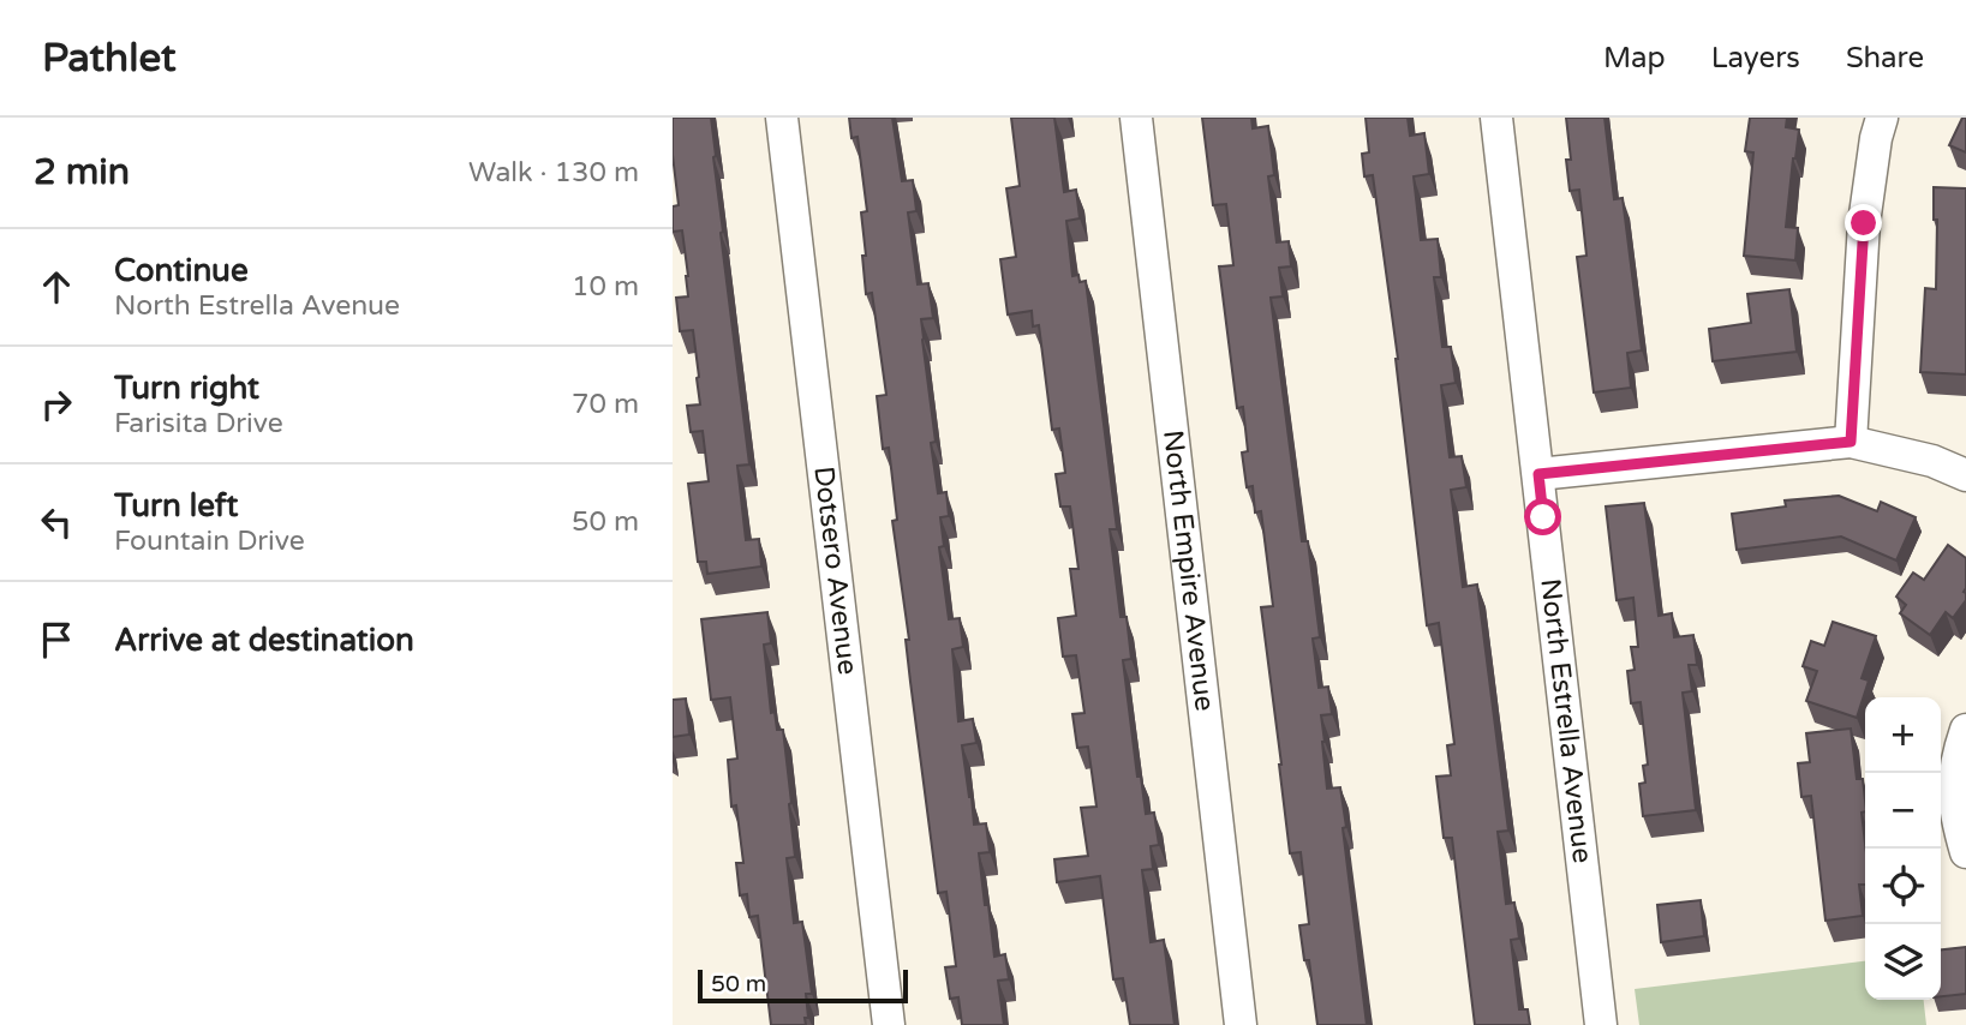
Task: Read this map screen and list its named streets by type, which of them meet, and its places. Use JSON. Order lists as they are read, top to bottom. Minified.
{"streets":{"street":["Dotsero Avenue","North Empire Avenue","North Estrella Avenue"]},"scale_bar":"50 m","page":{"header":"Pathlet","nav":["Map","Layers","Share"],"heading":["2 min","Walk · 130 m"],"list":[["Continue","North Estrella Avenue","10 m"],["Turn right","Farisita Drive","70 m"],["Turn left","Fountain Drive","50 m"],"Arrive at destination"],"map_buttons":["+","−"],"scale":"50 m"}}
